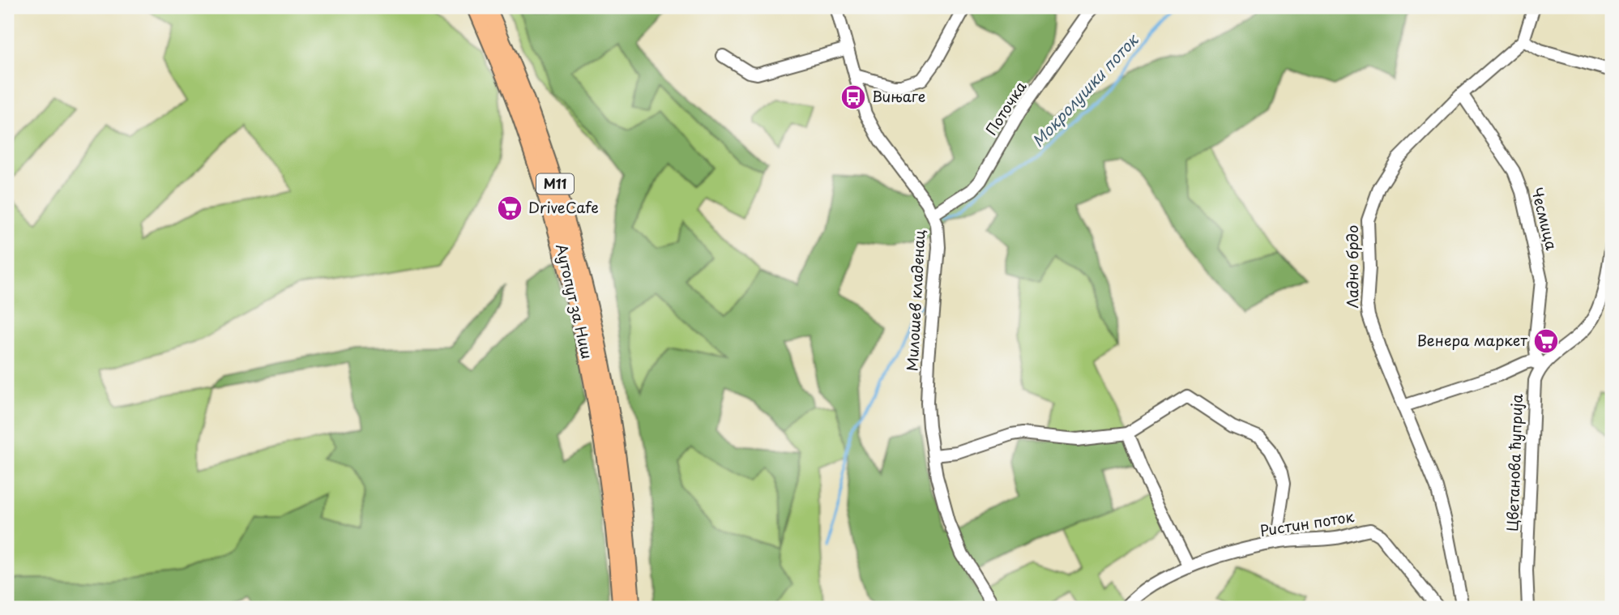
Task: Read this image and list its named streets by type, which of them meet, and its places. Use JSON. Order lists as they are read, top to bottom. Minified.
{"streets":{"highway":["M11","Аутопут за Ниш"],"street":["Поточка","Чесмица","Ладно брдо","Милошев кладенац","Цветанова ћуприја","Ристин поток"]},"crossings":[["Поточка","Милошев кладенац"],["Чесмица","Ладно брдо"],["Чесмица","Цветанова ћуприја"]],"water":["Мокролушки поток"],"places":{"bus stop":["Вињаге"],"supermarket":["DriveCafe","Венера маркет"]}}
